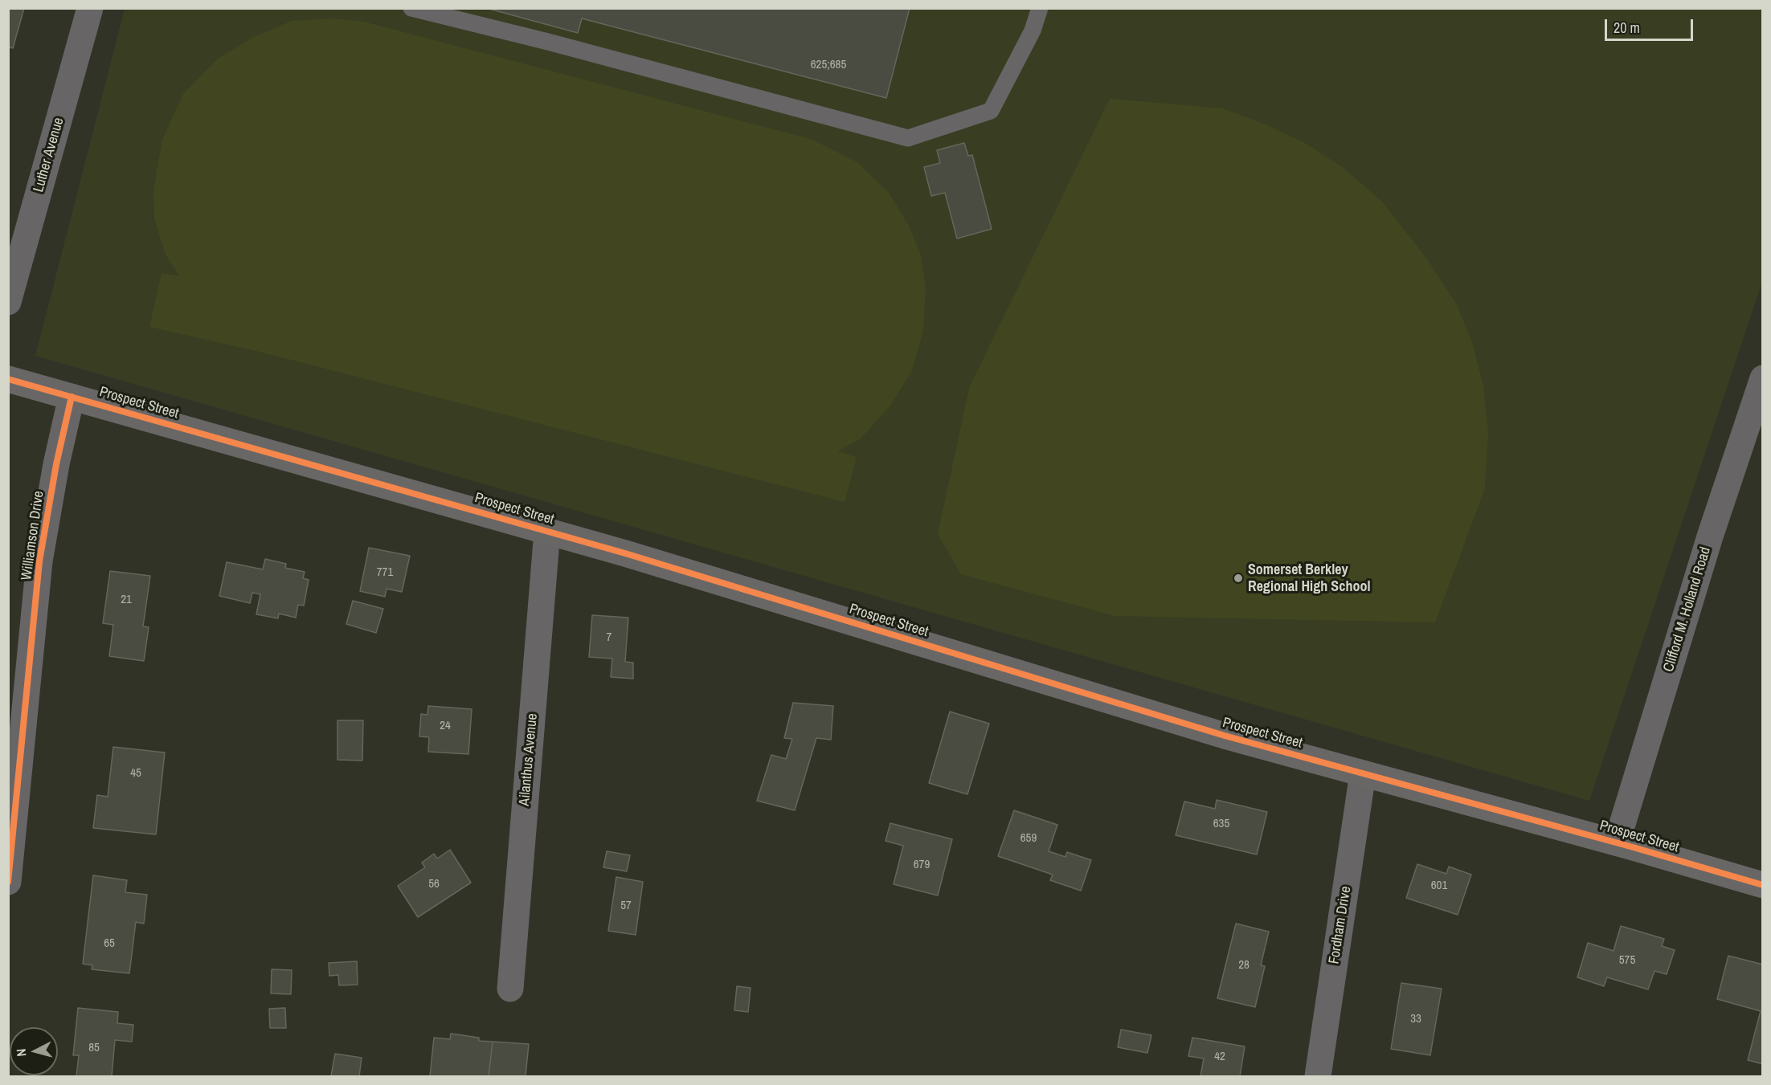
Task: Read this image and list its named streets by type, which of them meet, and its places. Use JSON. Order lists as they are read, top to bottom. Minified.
{"streets":{"street":["Luther Avenue","Prospect Street","Williamson Drive","Clifford M. Holland Road","Ailanthus Avenue","Fordham Drive"]},"crossings":[["Prospect Street","Williamson Drive"],["Prospect Street","Clifford M. Holland Road"],["Prospect Street","Ailanthus Avenue"],["Prospect Street","Fordham Drive"]],"places":["Somerset Berkley Regional High School"],"house_numbers":["625;685","771","21","7","24","45","635","659","679","56","601","57","65","575","28","33","85","42"],"scale_bar":"20 m","north":"left"}
